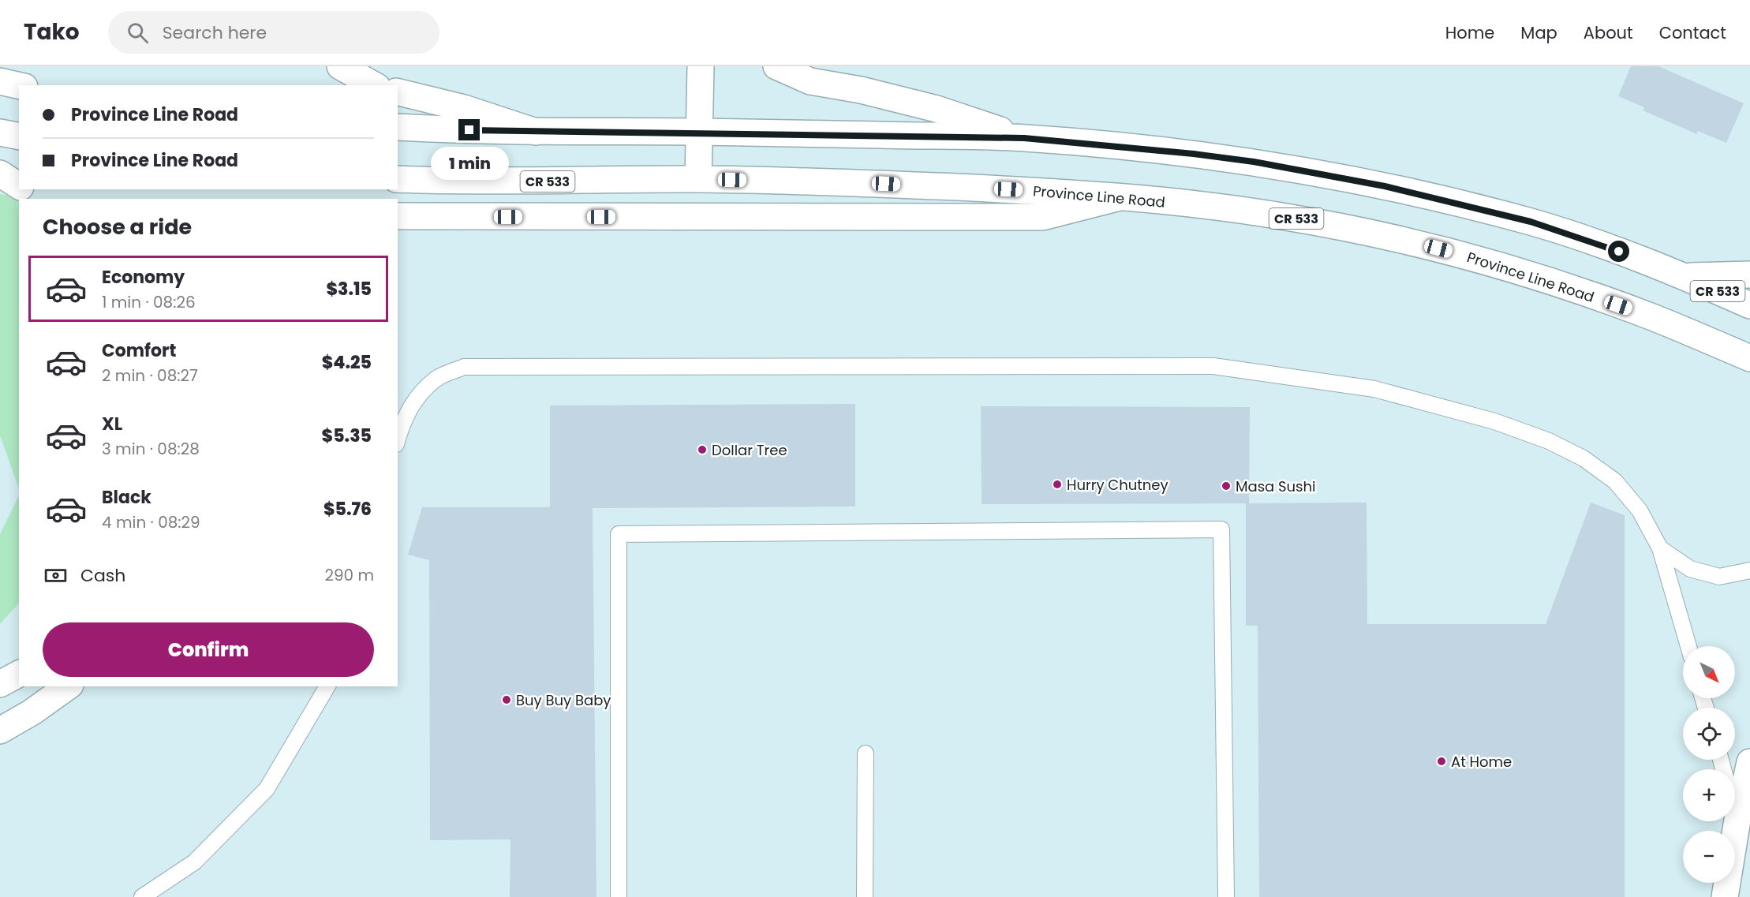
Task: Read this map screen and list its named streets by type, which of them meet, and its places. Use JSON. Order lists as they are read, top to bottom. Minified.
{"streets":{"main road":["CR 533","Province Line Road"]},"places":["Dollar Tree","Hurry Chutney","Masa Sushi","Buy Buy Baby","At Home"],"north":"bottom right","page":{"header":"Tako","search":"Search here","nav":["Home","Map","About","Contact"],"banner":["Province Line Road","Province Line Road"],"bubble":"1 min","heading":"Choose a ride","list":[{"name":"Economy","note":"1 min · 08:26","value":"$3.15"},{"name":"Comfort","note":"2 min · 08:27","value":"$4.25"},{"name":"XL","note":"3 min · 08:28","value":"$5.35"},{"name":"Black","note":"4 min · 08:29","value":"$5.76"}],"pay":["Cash","290 m"],"buttons":"Confirm","map_buttons":["+","−"]}}
